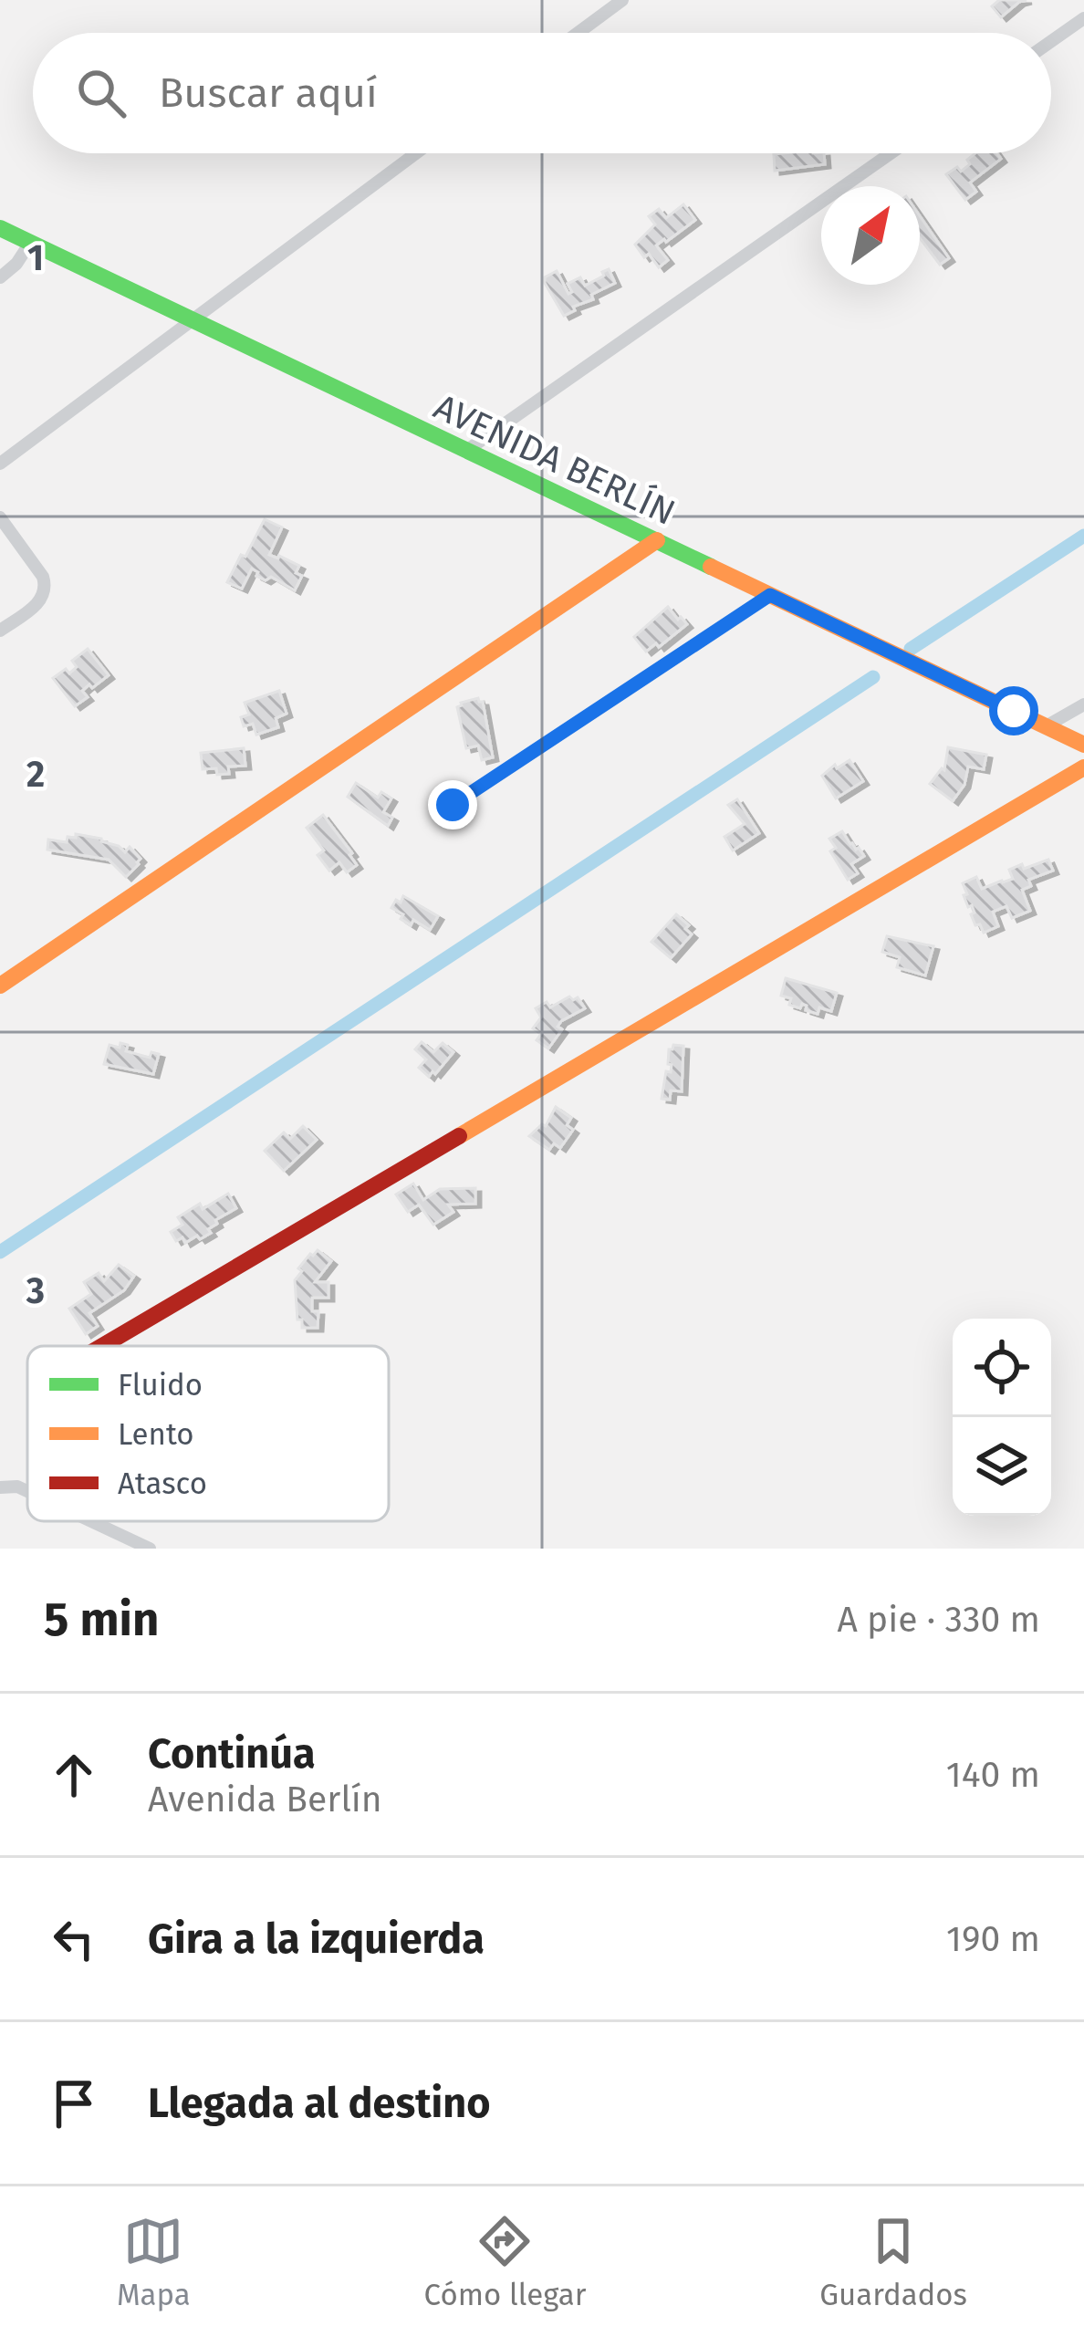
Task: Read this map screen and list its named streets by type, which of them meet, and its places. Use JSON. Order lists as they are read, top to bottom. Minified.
{"streets":{"street":["AVENIDA BERLÍN"]},"legend":["Fluido","Lento","Atasco"],"north":"top right","page":{"search":"Buscar aquí","heading":["5 min","A pie · 330 m"],"list":[["Continúa","Avenida Berlín","140 m"],["Gira a la izquierda","190 m"],"Llegada al destino"],"nav":["Mapa","Cómo llegar","Guardados"]},"grid":{"rows":["1","2","3"]}}
